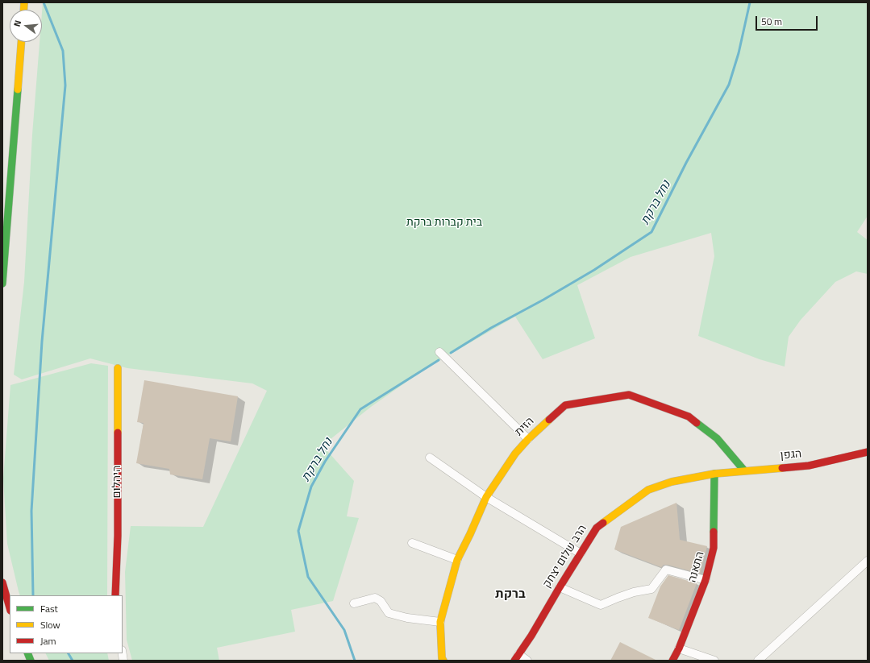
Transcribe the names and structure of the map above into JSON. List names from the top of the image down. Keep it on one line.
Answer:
{"streets":{"street":["הזית","הגפן","היהלום","הרב שלום יצחק","התאנה"]},"crossings":[["הזית","הגפן"],["הגפן","הרב שלום יצחק"],["הגפן","התאנה"],["הרב שלום יצחק","התאנה"]],"districts":["ברקת"],"water":["נחל ברקת"],"parks":["בית קברות ברקת"],"legend":["Fast","Slow","Jam"],"scale_bar":"50 m","north":"left"}
